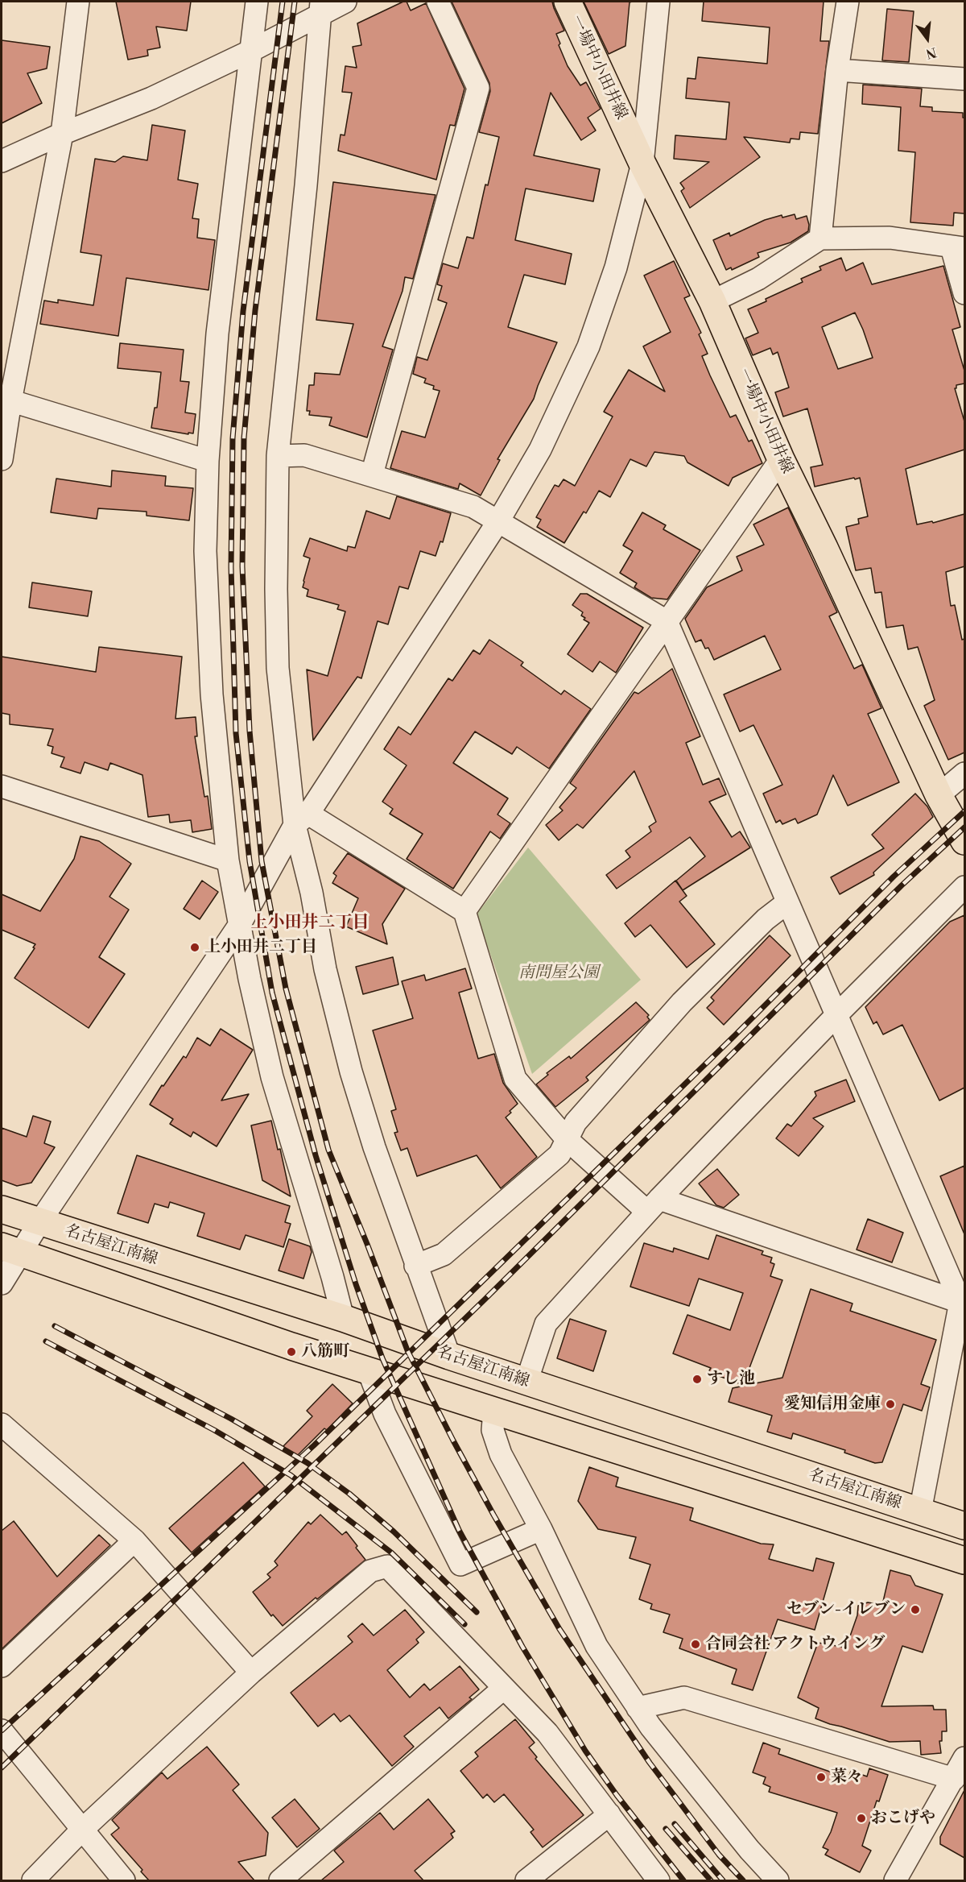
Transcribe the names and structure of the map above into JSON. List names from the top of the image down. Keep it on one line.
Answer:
{"streets":{"main road":["一場中小田井線","名古屋江南線"]},"districts":["上小田井二丁目"],"parks":["南問屋公園"],"places":["上小田井二丁目","八筋町","すし池","愛知信用金庫","セブン-イレブン","合同会社 アクトウイング","菜々","おこげや"],"north":"bottom"}
